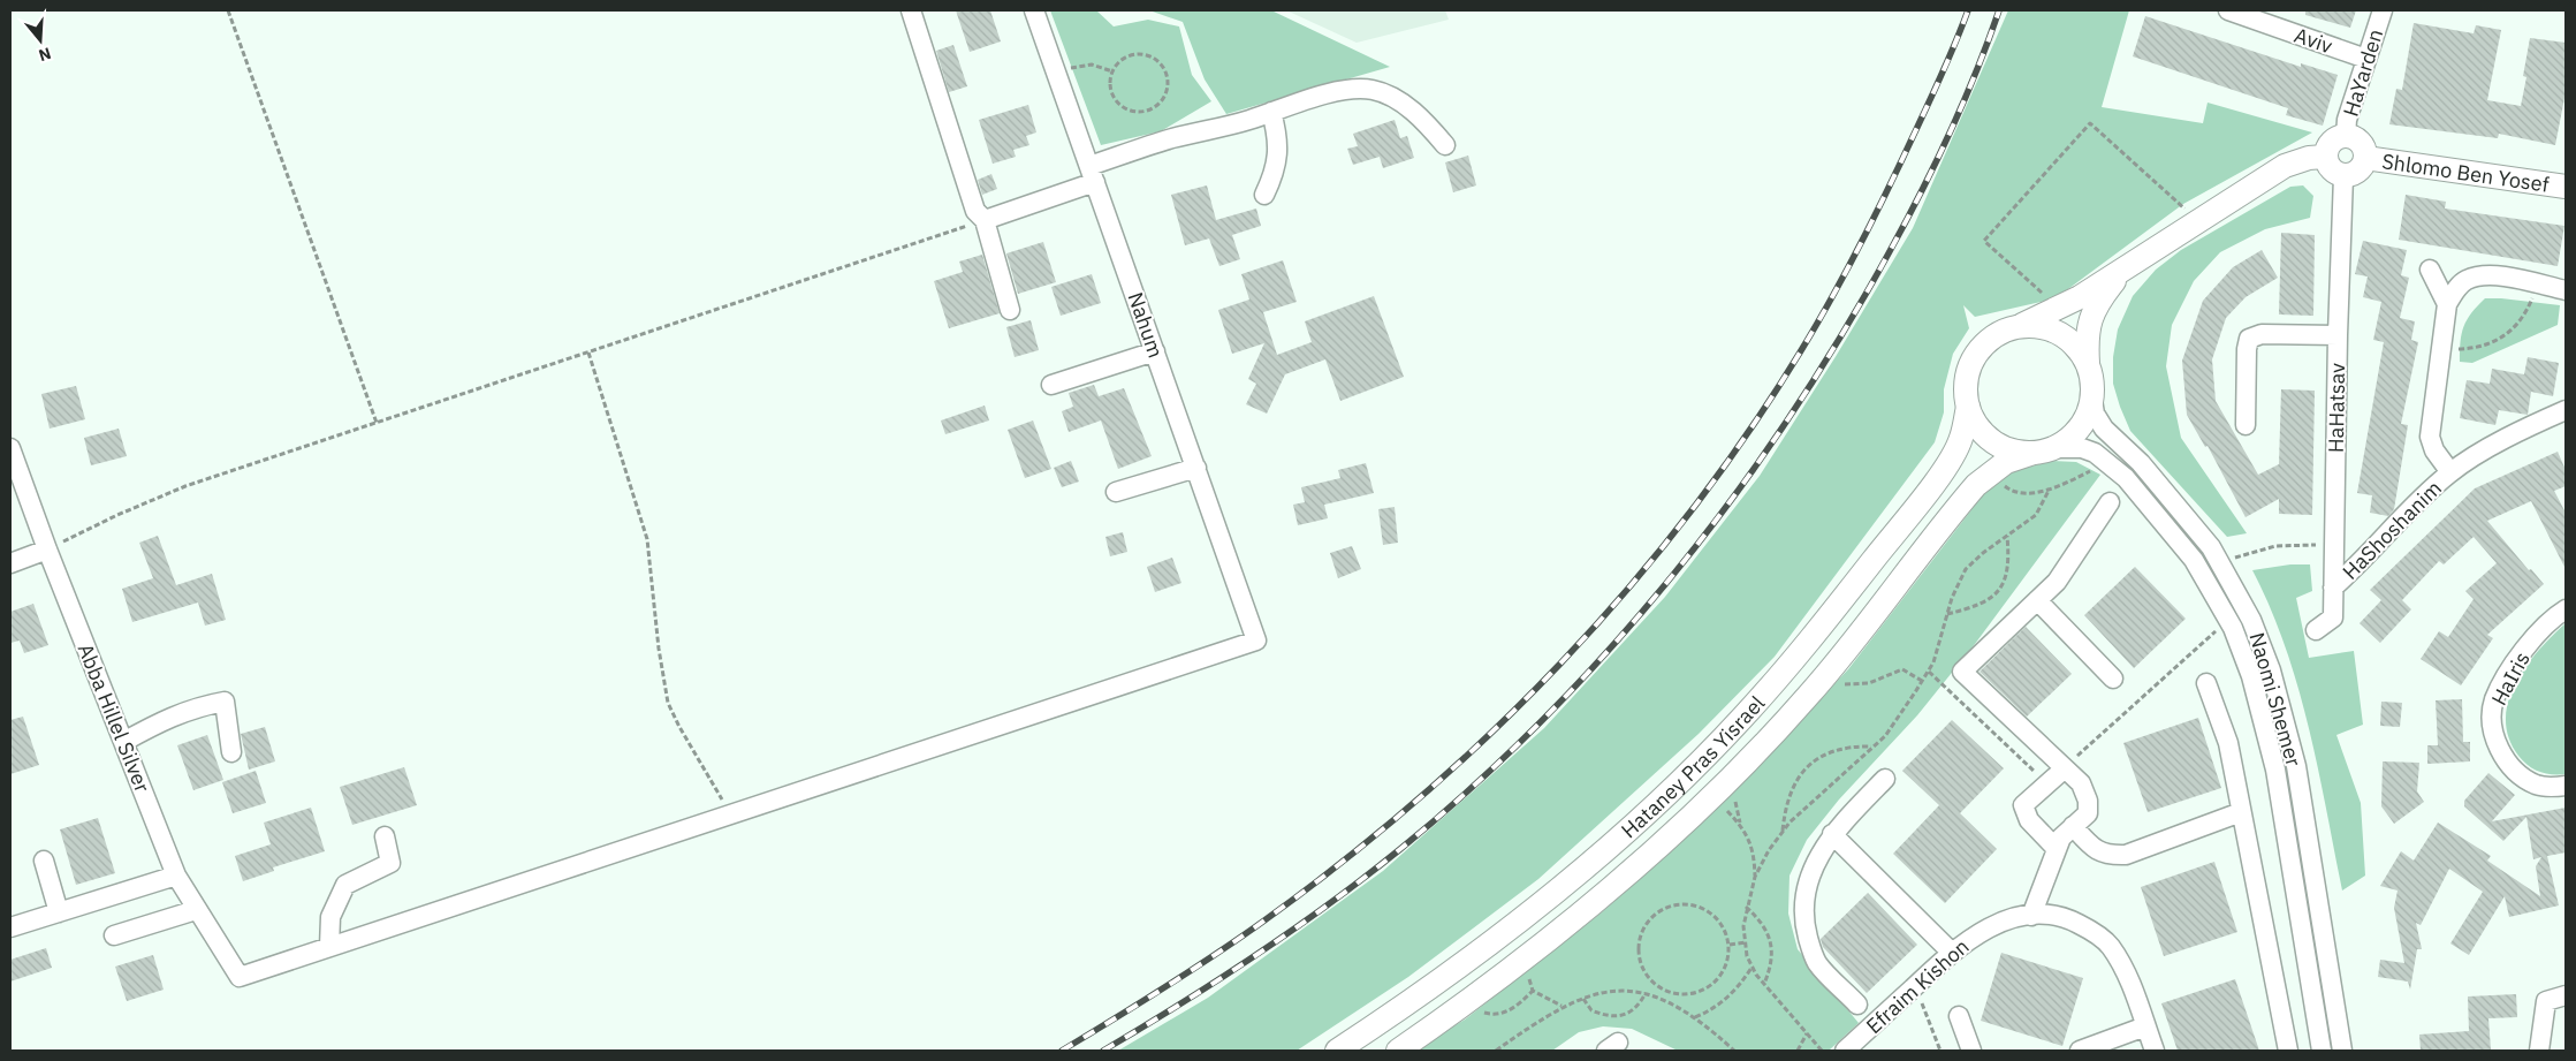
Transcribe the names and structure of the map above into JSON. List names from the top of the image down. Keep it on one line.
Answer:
{"streets":{"main road":["Shlomo Ben Yosef","Hataney Pras Yisrael"],"street":["Aviv","HaYarden","Nahum","HaHatsav","HaShoshanim","HaIris","Naomi Shemer","Abba Hillel Silver","Efraim Kishon"]},"crossings":[["Aviv","HaYarden"],["HaYarden","Shlomo Ben Yosef"],["HaYarden","HaHatsav"],["Shlomo Ben Yosef","HaHatsav"],["HaHatsav","HaShoshanim"],["Naomi Shemer","Hataney Pras Yisrael"]],"north":"bottom"}
